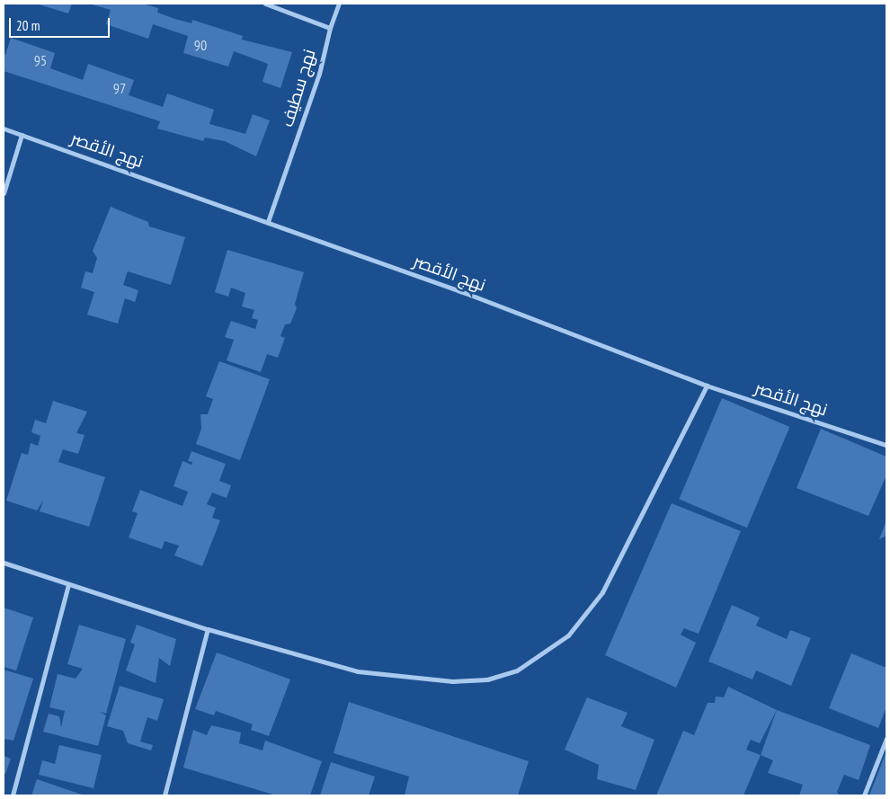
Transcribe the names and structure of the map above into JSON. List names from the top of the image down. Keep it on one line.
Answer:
{"streets":{"street":["نهج سطيف","نهج الأقصر"]},"crossings":[["نهج سطيف","نهج الأقصر"]],"house_numbers":["90","95","97"],"scale_bar":"20 m"}
